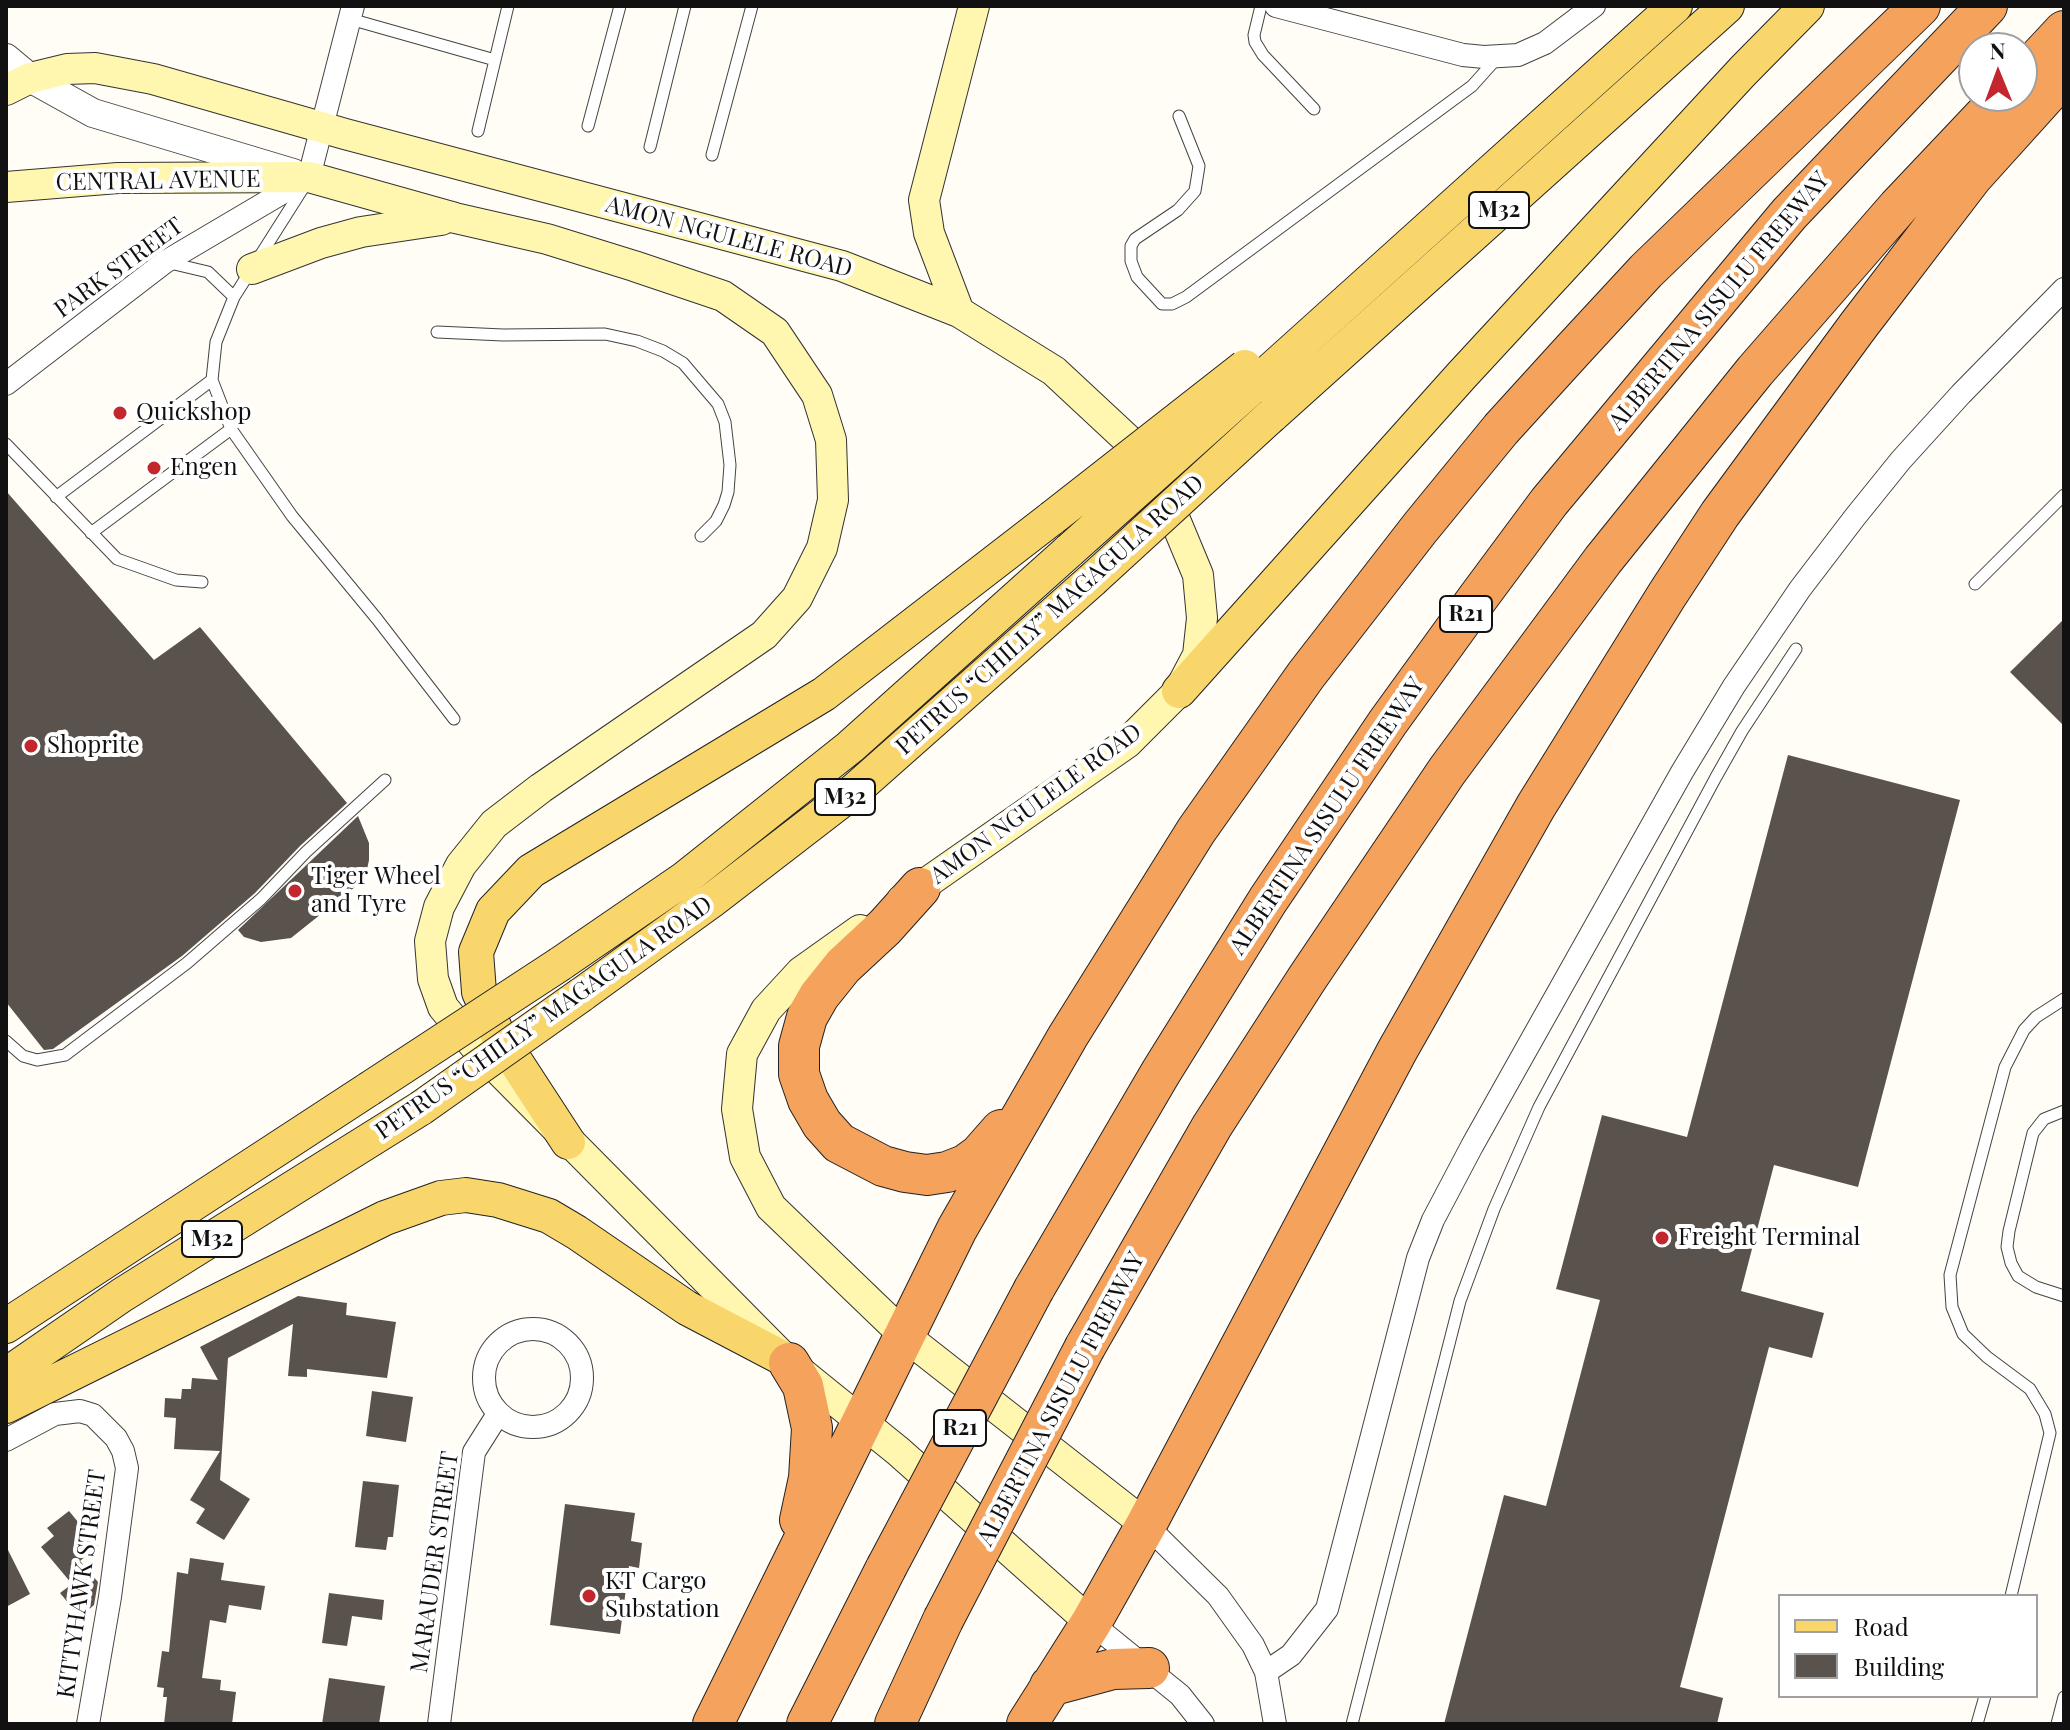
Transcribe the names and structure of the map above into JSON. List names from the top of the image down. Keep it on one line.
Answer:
{"streets":{"highway":["ALBERTINA SISULU FREEWAY","R21"],"main road":["CENTRAL AVENUE","M32","AMON NGULELE ROAD","PETRUS “CHILLY” MAGAGULA ROAD"],"street":["PARK STREET","MARAUDER STREET","KITTYHAWK STREET"]},"crossings":[["CENTRAL AVENUE","PARK STREET"]],"places":["Quickshop","Engen","Shoprite","Tiger Wheel and Tyre","Freight Terminal","KT Cargo Substation"],"legend":["Road","Building"],"north":"top"}
